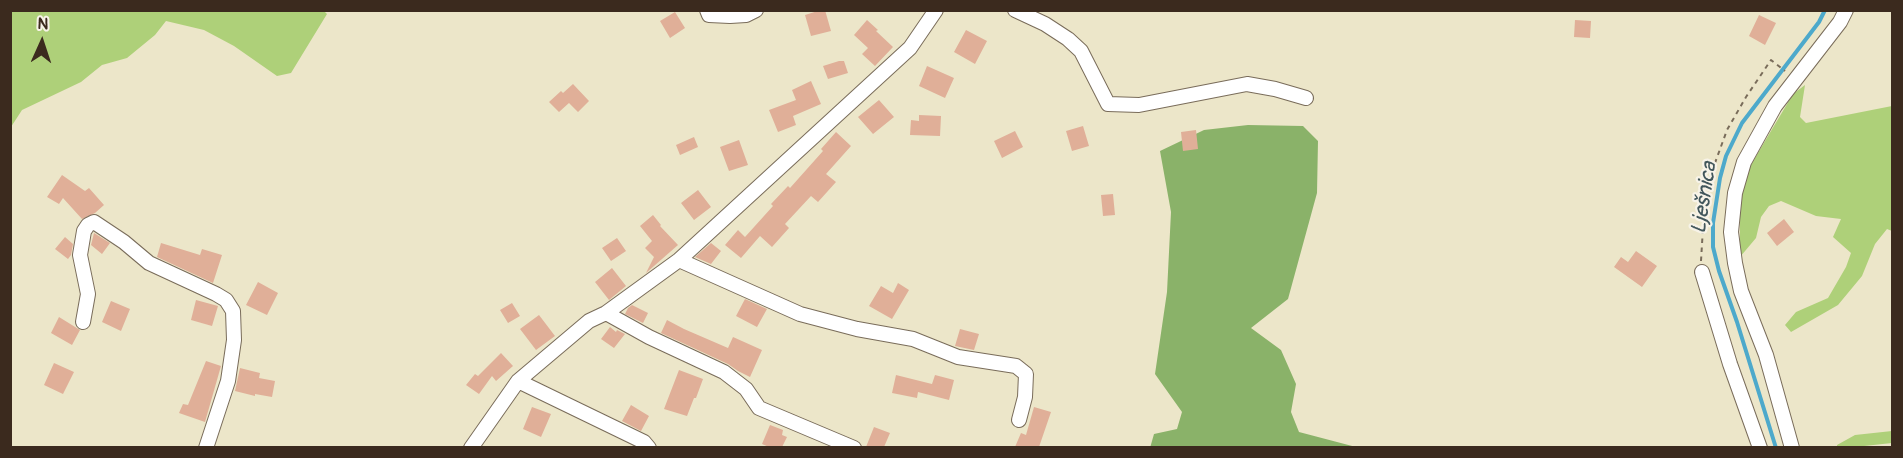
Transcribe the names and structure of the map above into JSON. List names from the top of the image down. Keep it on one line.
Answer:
{"water":["Lješnica"],"north":"top"}
